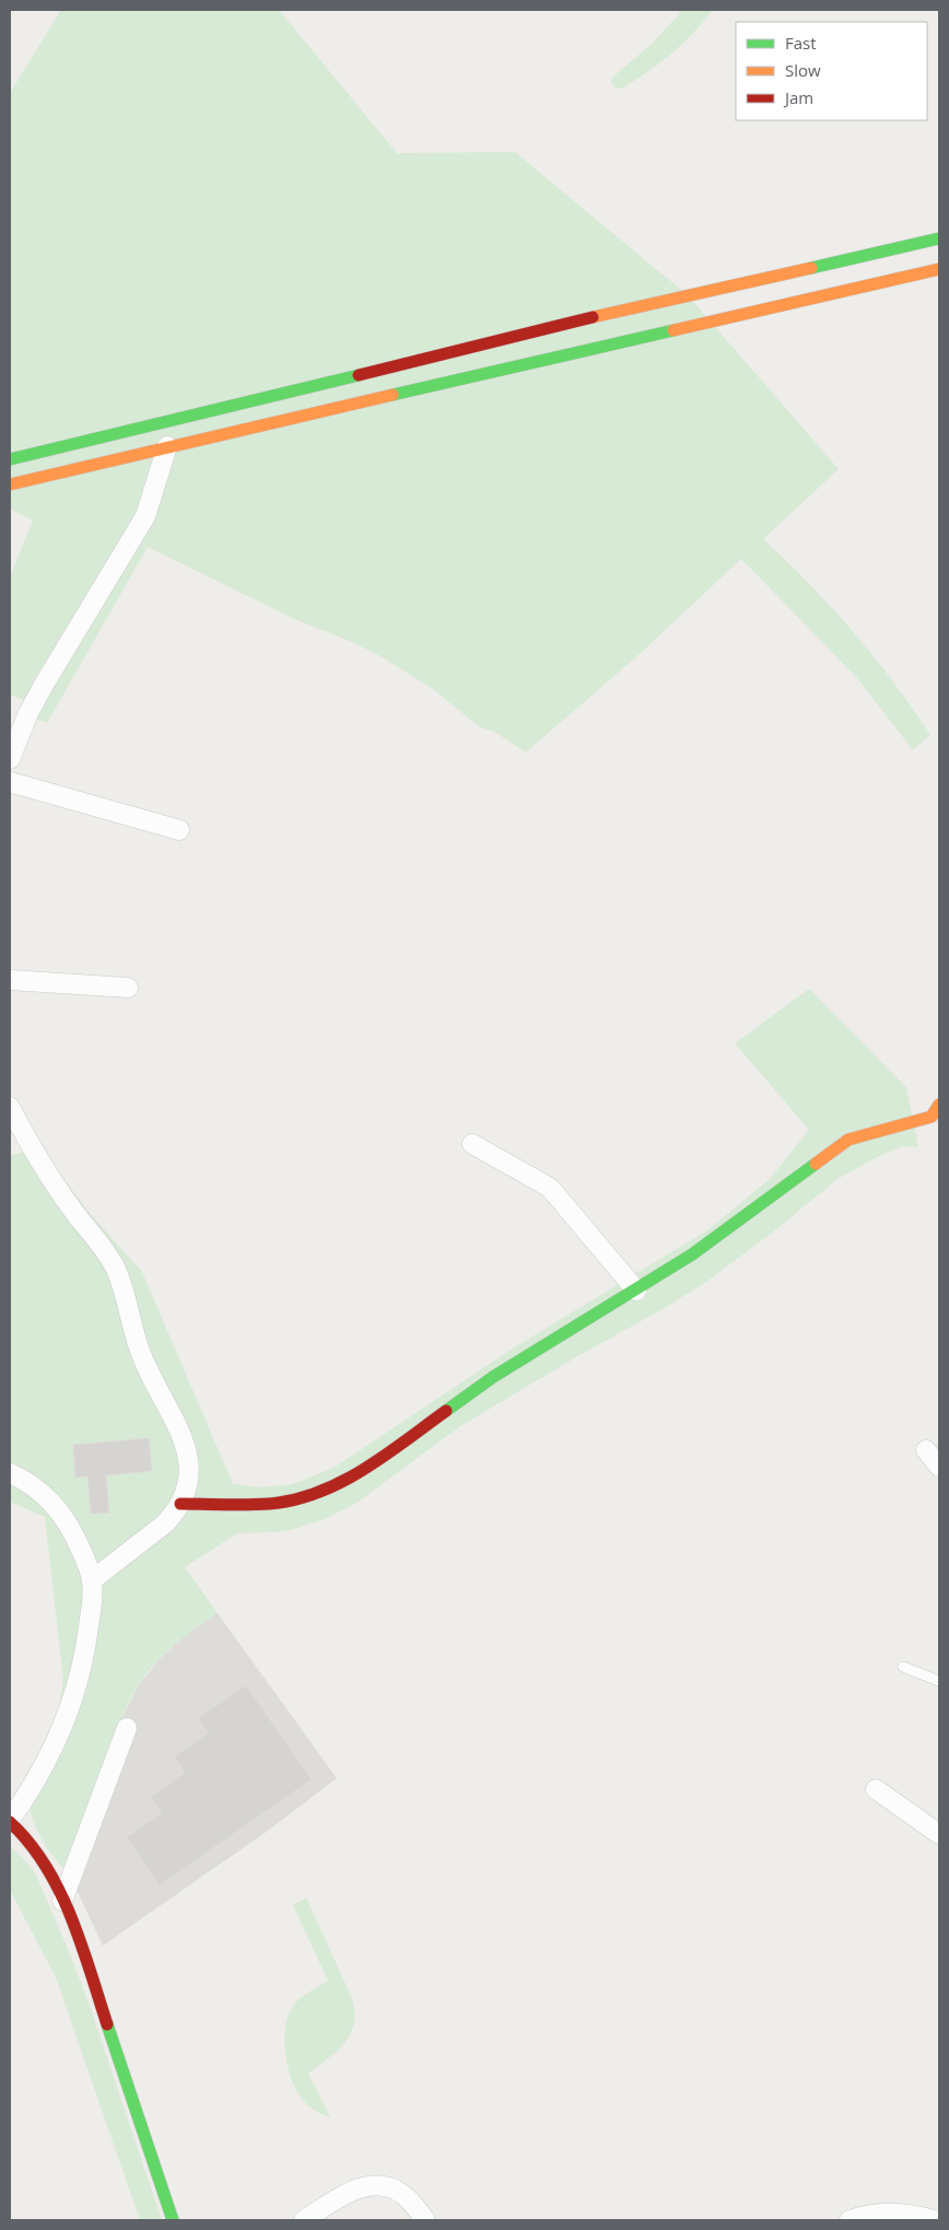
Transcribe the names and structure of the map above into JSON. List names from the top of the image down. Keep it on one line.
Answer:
{"legend":["Fast","Slow","Jam"]}
